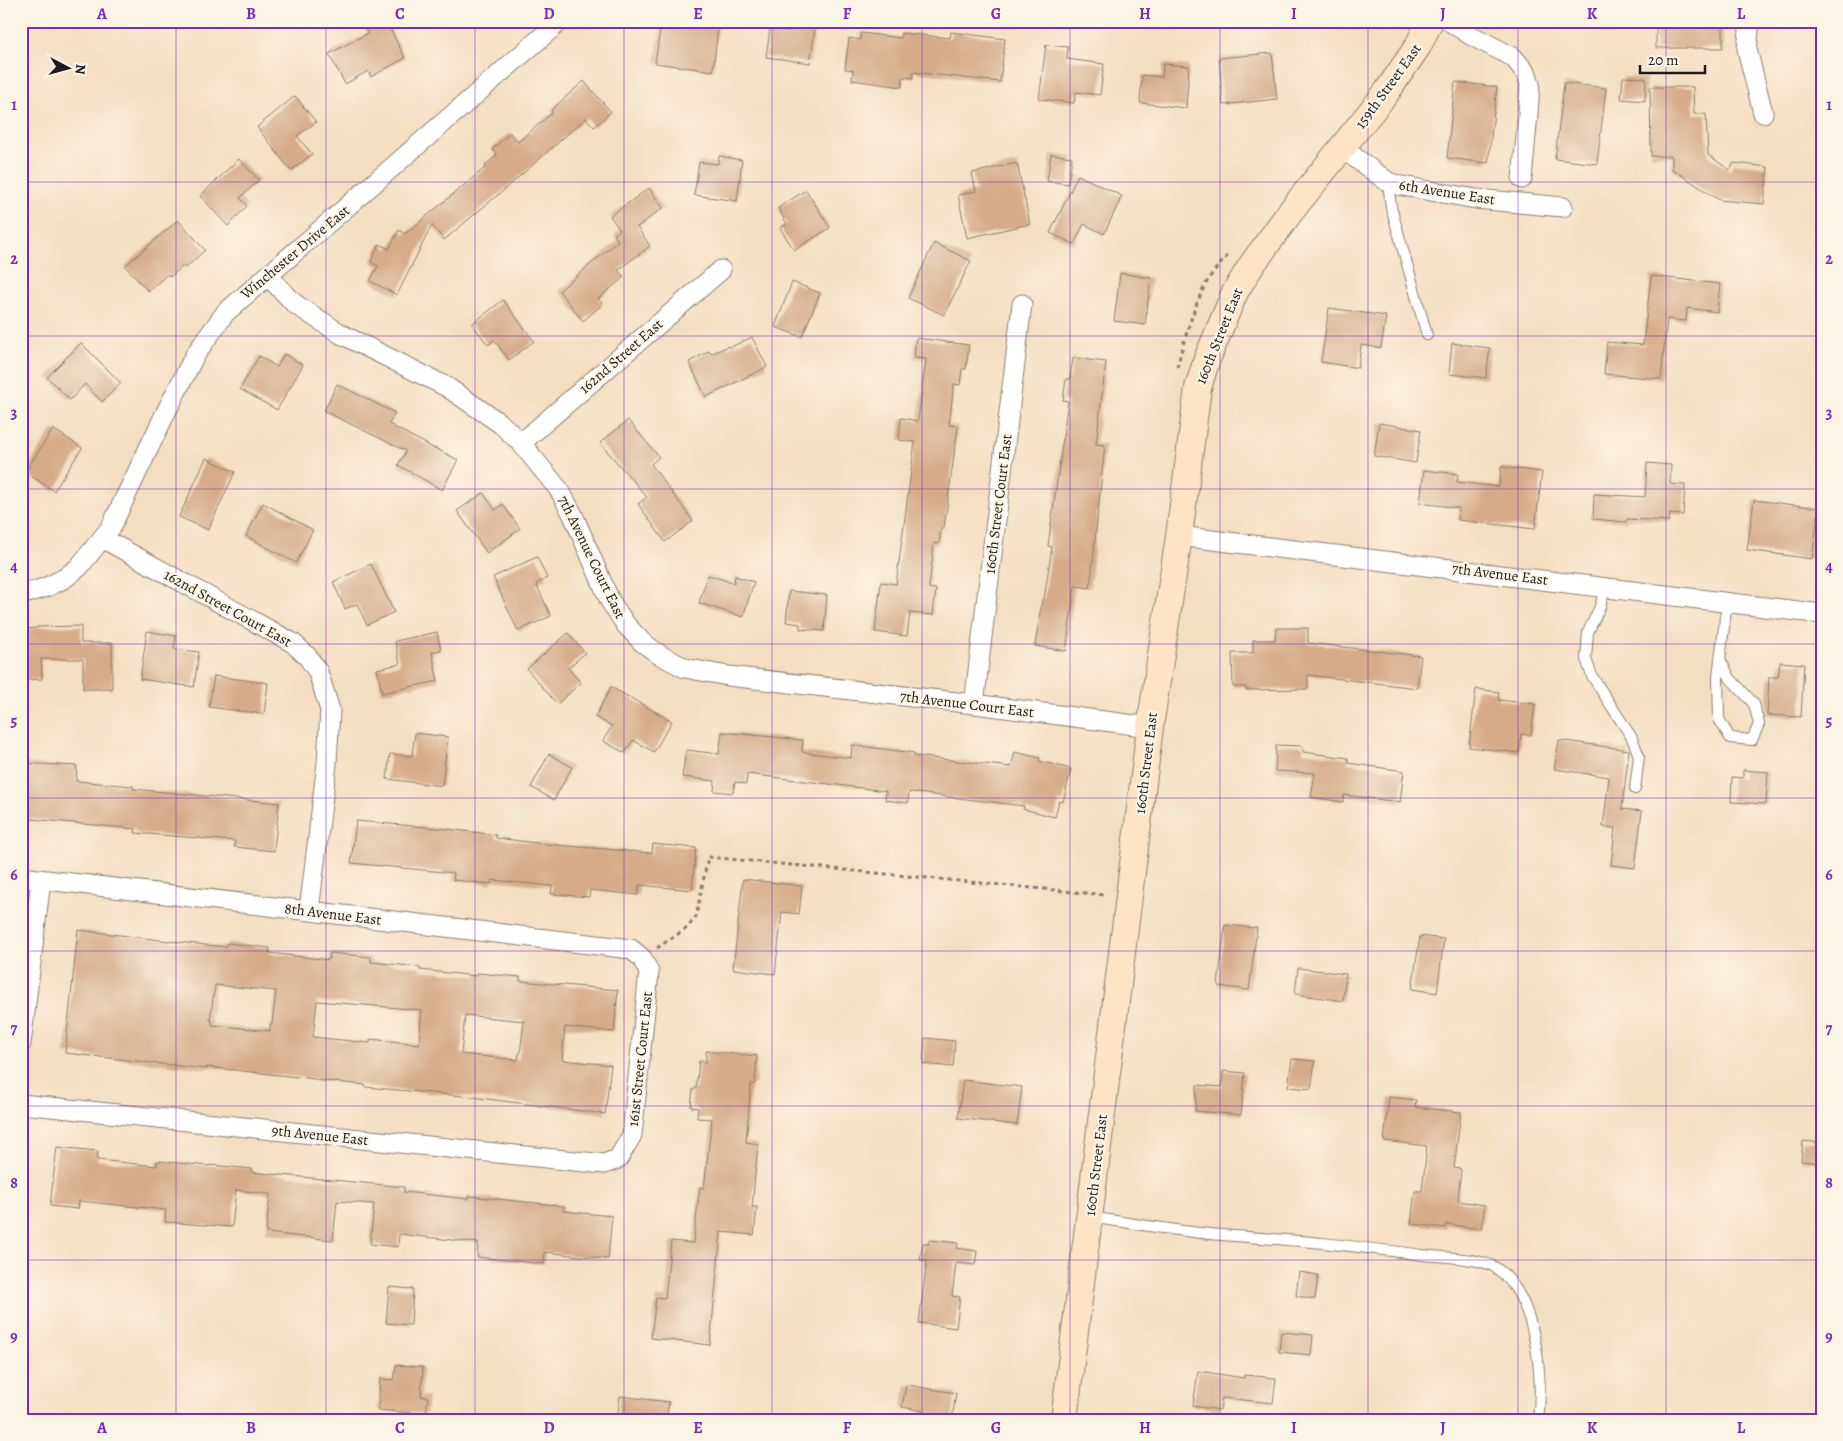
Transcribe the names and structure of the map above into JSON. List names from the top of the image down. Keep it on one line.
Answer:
{"streets":{"street":["159th Street East","6th Avenue East","Winchester Drive East","160th Street East","162nd Street East","160th Street Court East","7th Avenue Court East","7th Avenue East","162nd Street Court East","8th Avenue East","161st Street Court East","9th Avenue East"]},"crossings":[["159th Street East","6th Avenue East"],["159th Street East","160th Street East"],["6th Avenue East","160th Street East"],["Winchester Drive East","7th Avenue Court East"],["Winchester Drive East","162nd Street Court East"],["160th Street East","7th Avenue Court East"],["160th Street East","7th Avenue East"],["162nd Street East","7th Avenue Court East"],["160th Street Court East","7th Avenue Court East"],["162nd Street Court East","8th Avenue East"],["8th Avenue East","161st Street Court East"],["161st Street Court East","9th Avenue East"]],"scale_bar":"20 m","north":"right","grid":{"columns":["A","B","C","D","E","F","G","H","I","J","K","L"],"rows":["1","2","3","4","5","6","7","8","9"]}}
